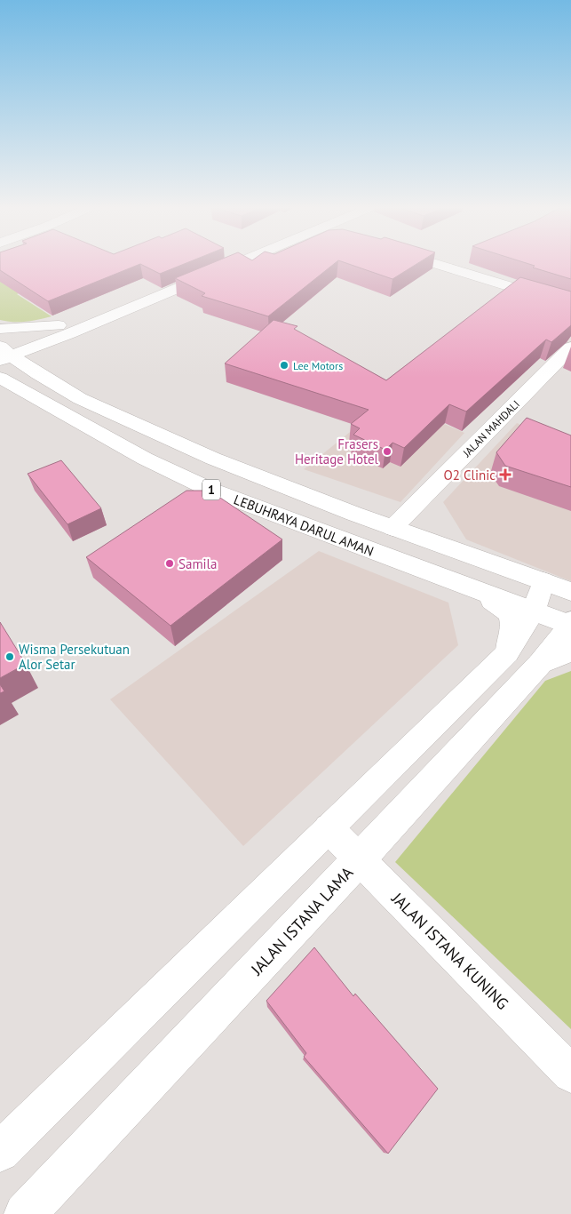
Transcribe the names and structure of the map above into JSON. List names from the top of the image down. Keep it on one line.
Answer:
{"streets":{"main road":["JALAN MAHDALI","1","LEBUHRAYA DARUL AMAN","JALAN ISTANA LAMA","JALAN ISTANA KUNING"]},"crossings":[["JALAN MAHDALI","LEBUHRAYA DARUL AMAN"],["LEBUHRAYA DARUL AMAN","JALAN ISTANA LAMA"],["JALAN ISTANA LAMA","JALAN ISTANA KUNING"]],"places":{"other":["Lee Motors","Frasers Heritage Hotel","Samila","Wisma Persekutuan Alor Setar"],"health":["O2 Clinic"]}}
